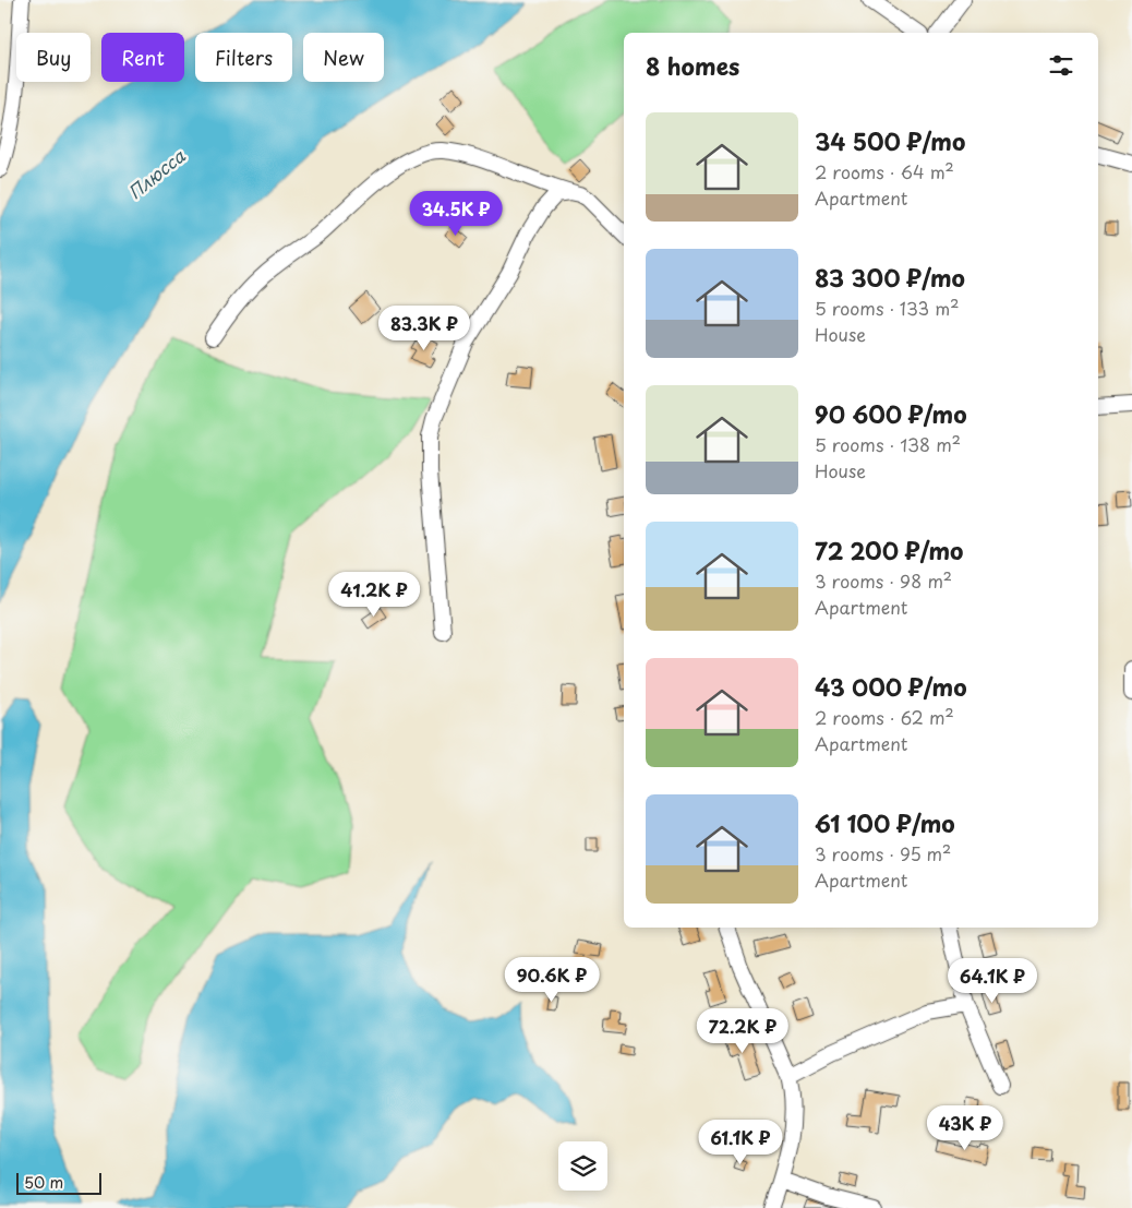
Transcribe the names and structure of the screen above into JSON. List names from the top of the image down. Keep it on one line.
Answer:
{"water":["Плюсса"],"scale_bar":"50 m","page":{"chip":["Buy","Rent","Filters","New"],"heading":"8 homes","list":[{"name":"34 500 ₽/mo","note":"2 rooms · 64 m² · Apartment"},{"name":"83 300 ₽/mo","note":"5 rooms · 133 m² · House"},{"name":"90 600 ₽/mo","note":"5 rooms · 138 m² · House"},{"name":"72 200 ₽/mo","note":"3 rooms · 98 m² · Apartment"},{"name":"43 000 ₽/mo","note":"2 rooms · 62 m² · Apartment"},{"name":"61 100 ₽/mo","note":"3 rooms · 95 m² · Apartment"}],"price":["34.5K ₽","83.3K ₽","41.2K ₽","90.6K ₽","64.1K ₽","72.2K ₽","43K ₽","61.1K ₽"],"scale":"50 m"}}
